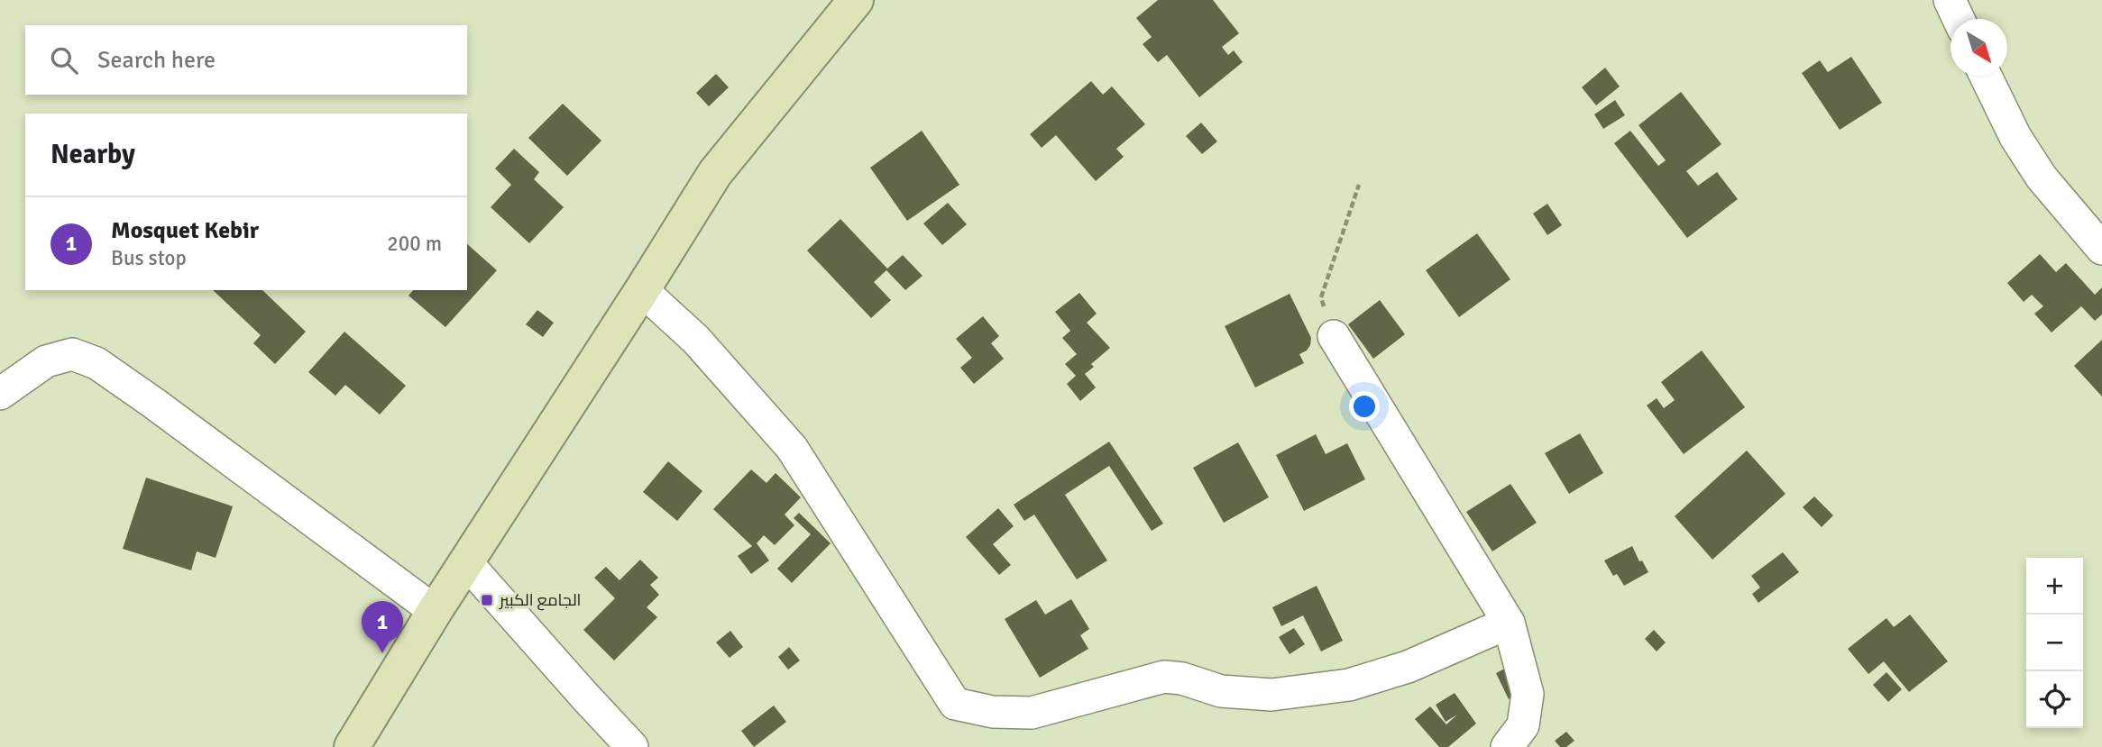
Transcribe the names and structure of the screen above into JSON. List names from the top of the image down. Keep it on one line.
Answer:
{"places":{"transit":["الجامع الكبير"]},"north":"bottom right","page":{"search":"Search here","heading":"Nearby","list":[{"mark":"1","name":"Mosquet Kebir","note":"Bus stop","value":"200 m"}],"map_buttons":["+","−"],"pins":"1"}}
